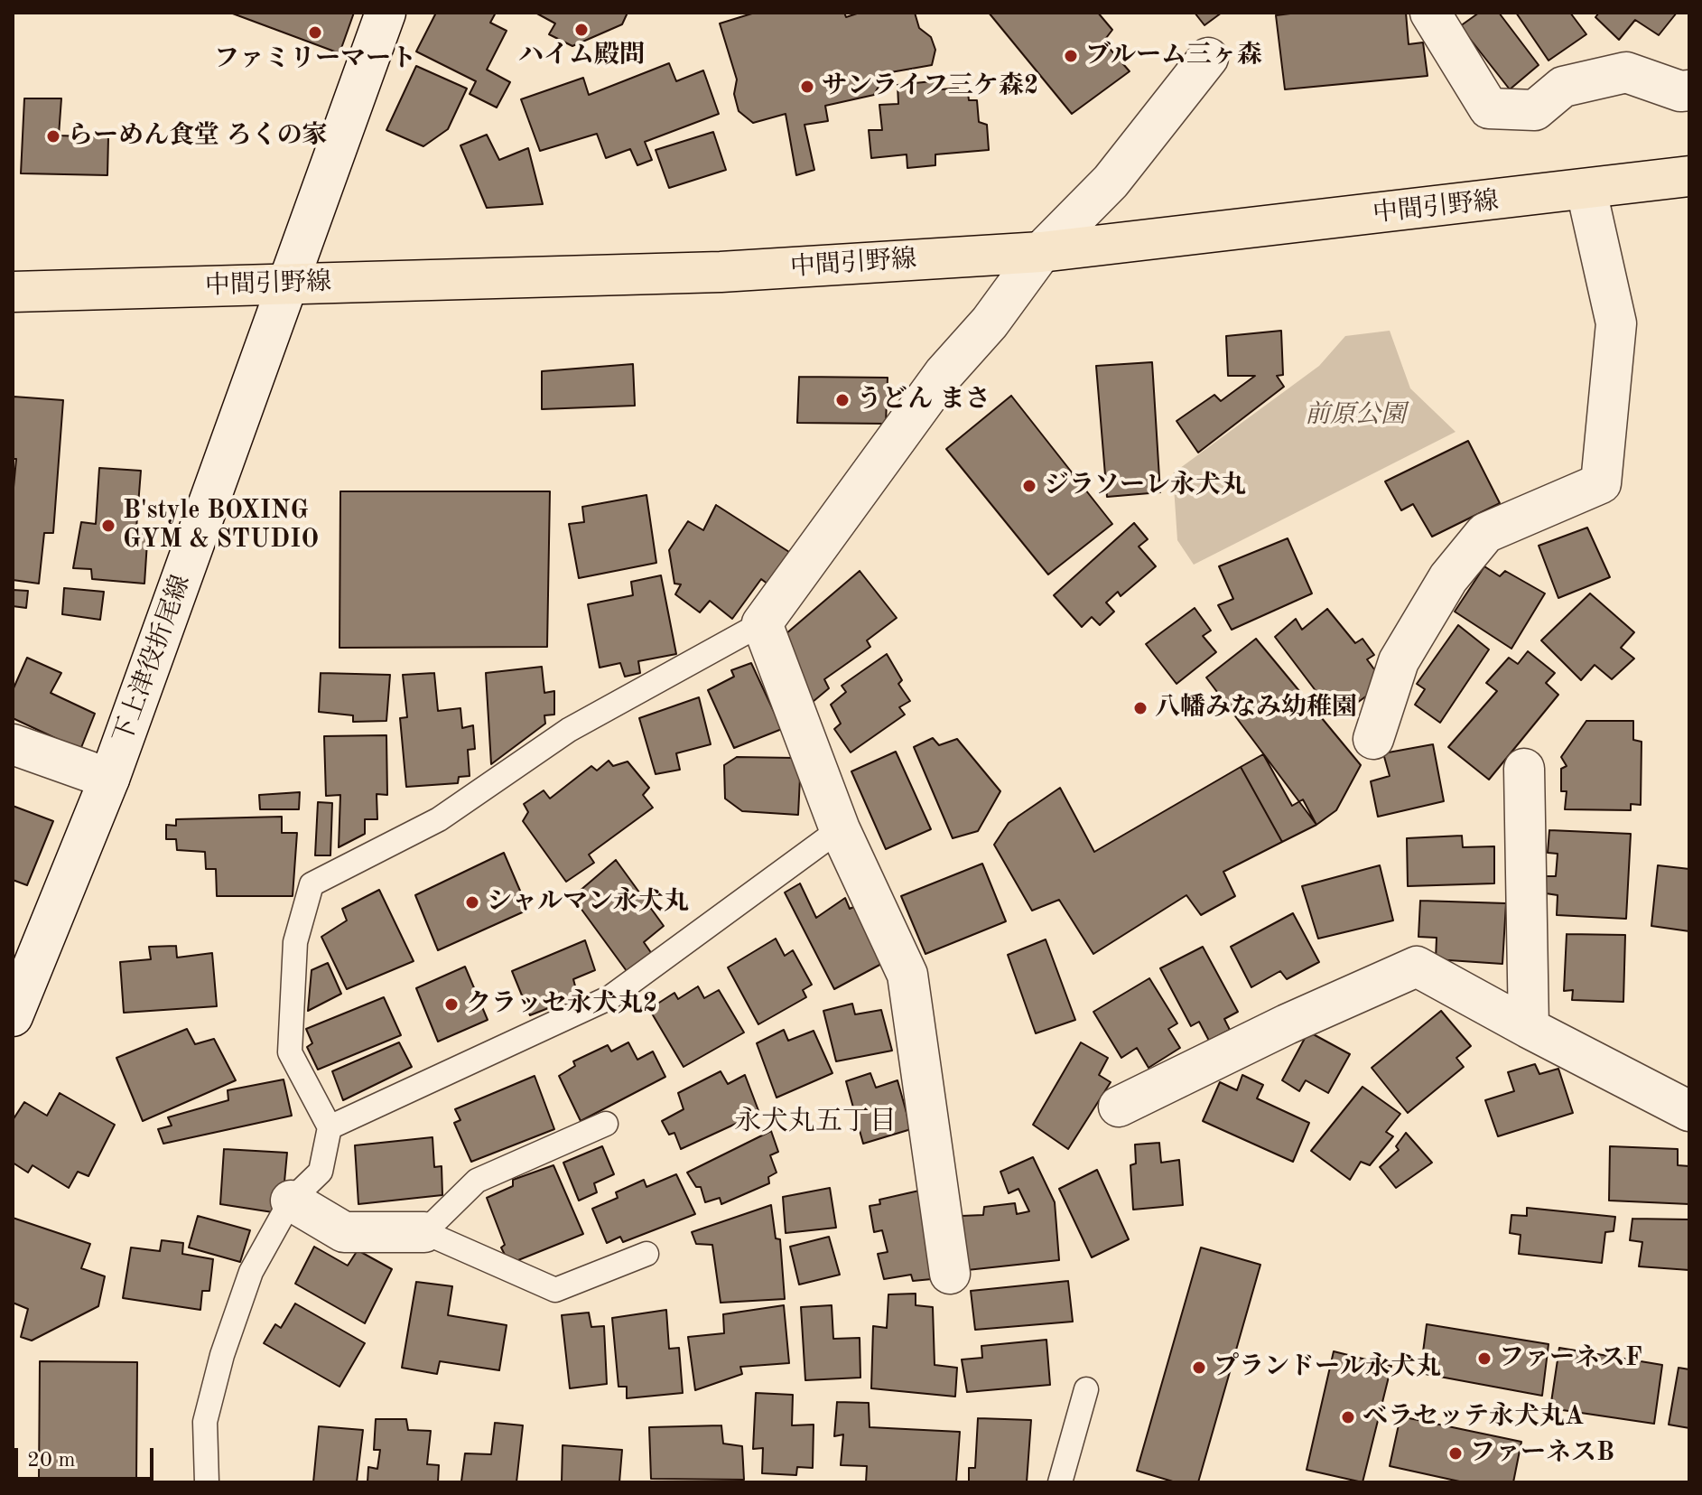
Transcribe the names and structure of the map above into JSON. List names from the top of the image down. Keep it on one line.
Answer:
{"streets":{"main road":["中間引野線"],"street":["下上津役折尾線"]},"crossings":[["中間引野線","下上津役折尾線"]],"districts":["永犬丸五丁目"],"parks":["前原公園"],"places":["ハイム殿問","ファミリーマート","ブルーム三ヶ森","サンライフ三ケ森2","らーめん食堂 ろくの家","うどん まさ","ジラソーレ永犬丸","B'style BOXING GYM & STUDIO","八幡みなみ幼稚園","シャルマン永犬丸","クラッセ永犬丸2","ファーネスF","プランドール永犬丸","ベラセッテ永犬丸A","ファーネスB"],"scale_bar":"20 m"}
